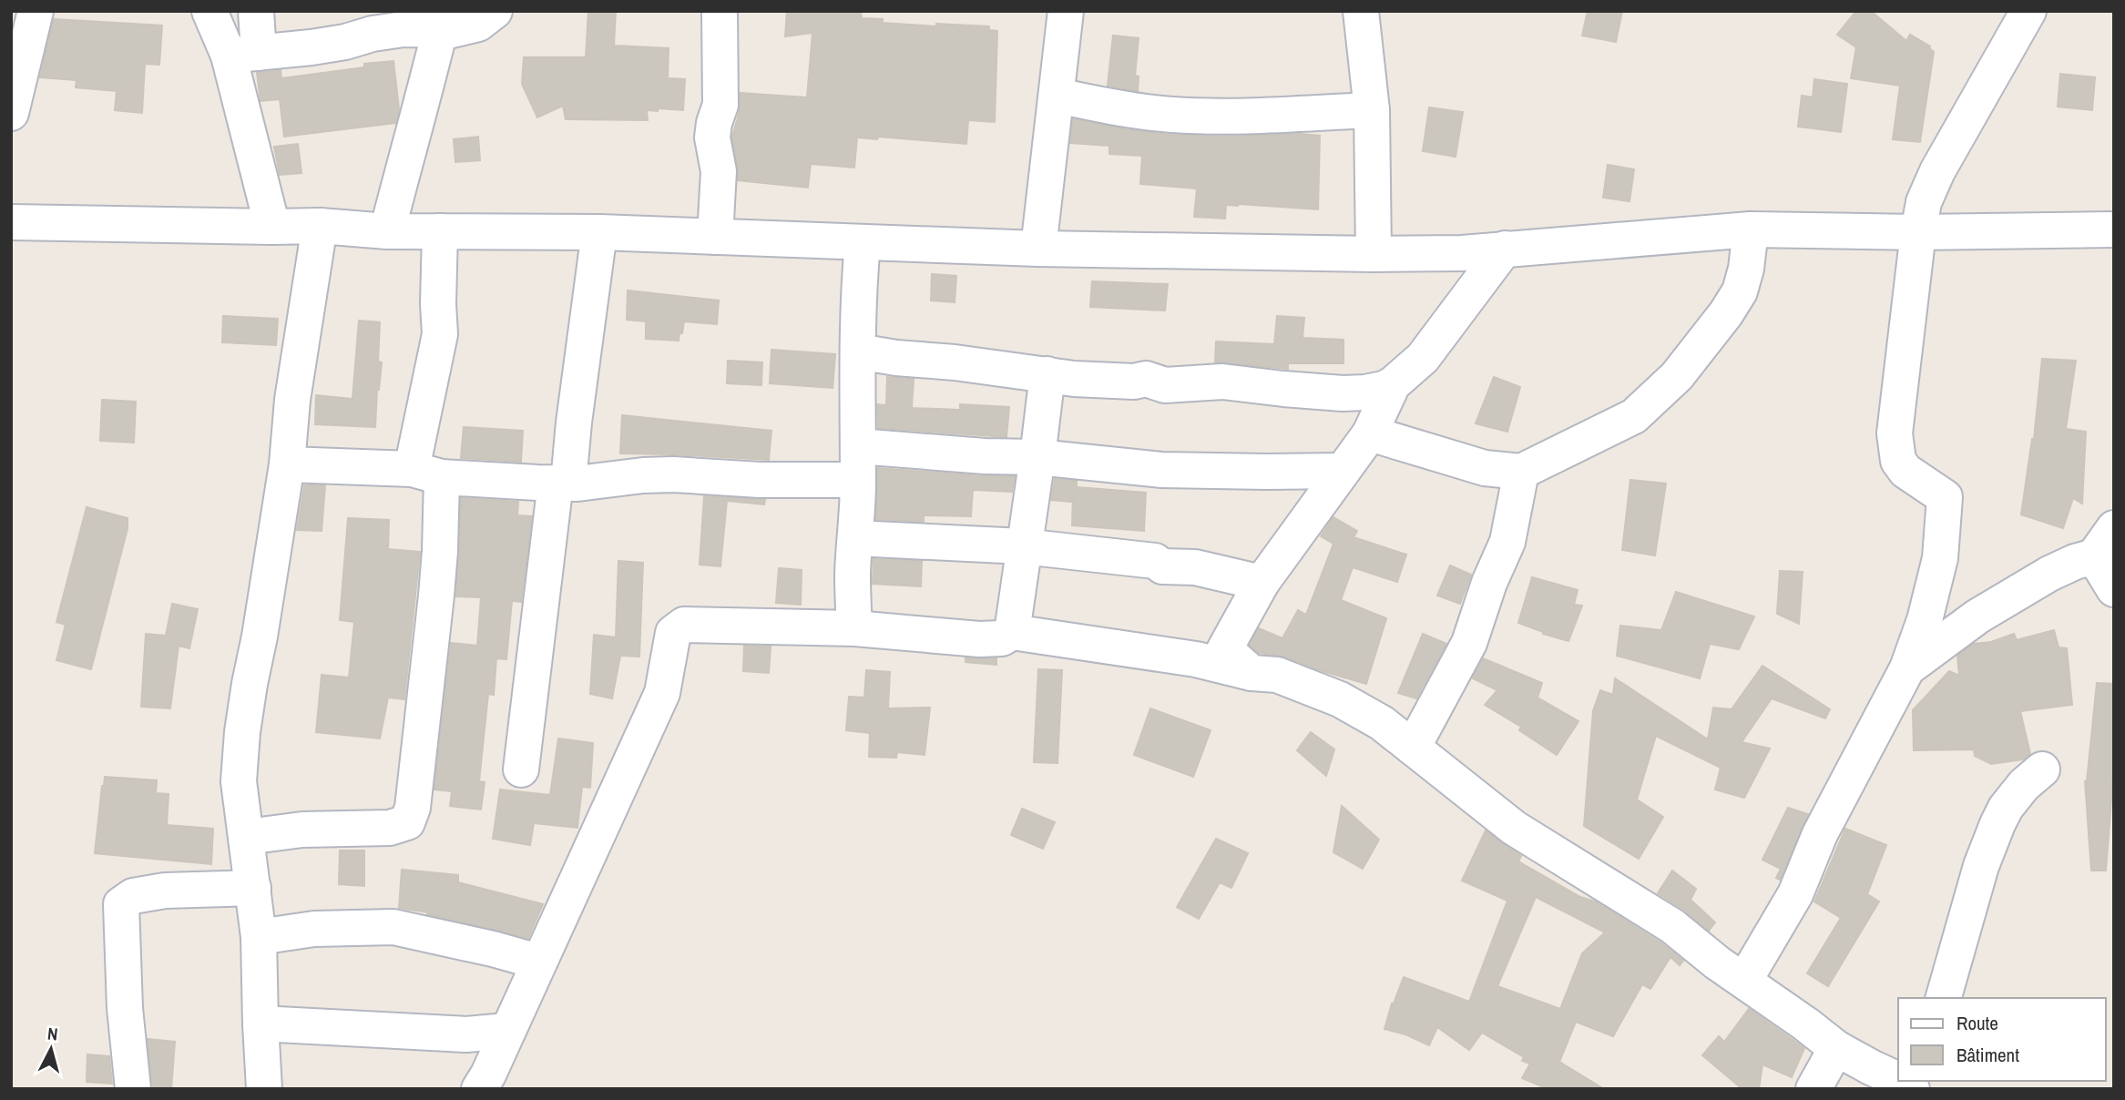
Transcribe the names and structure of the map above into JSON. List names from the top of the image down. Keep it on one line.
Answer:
{"legend":["Route","Bâtiment"],"north":"top"}
